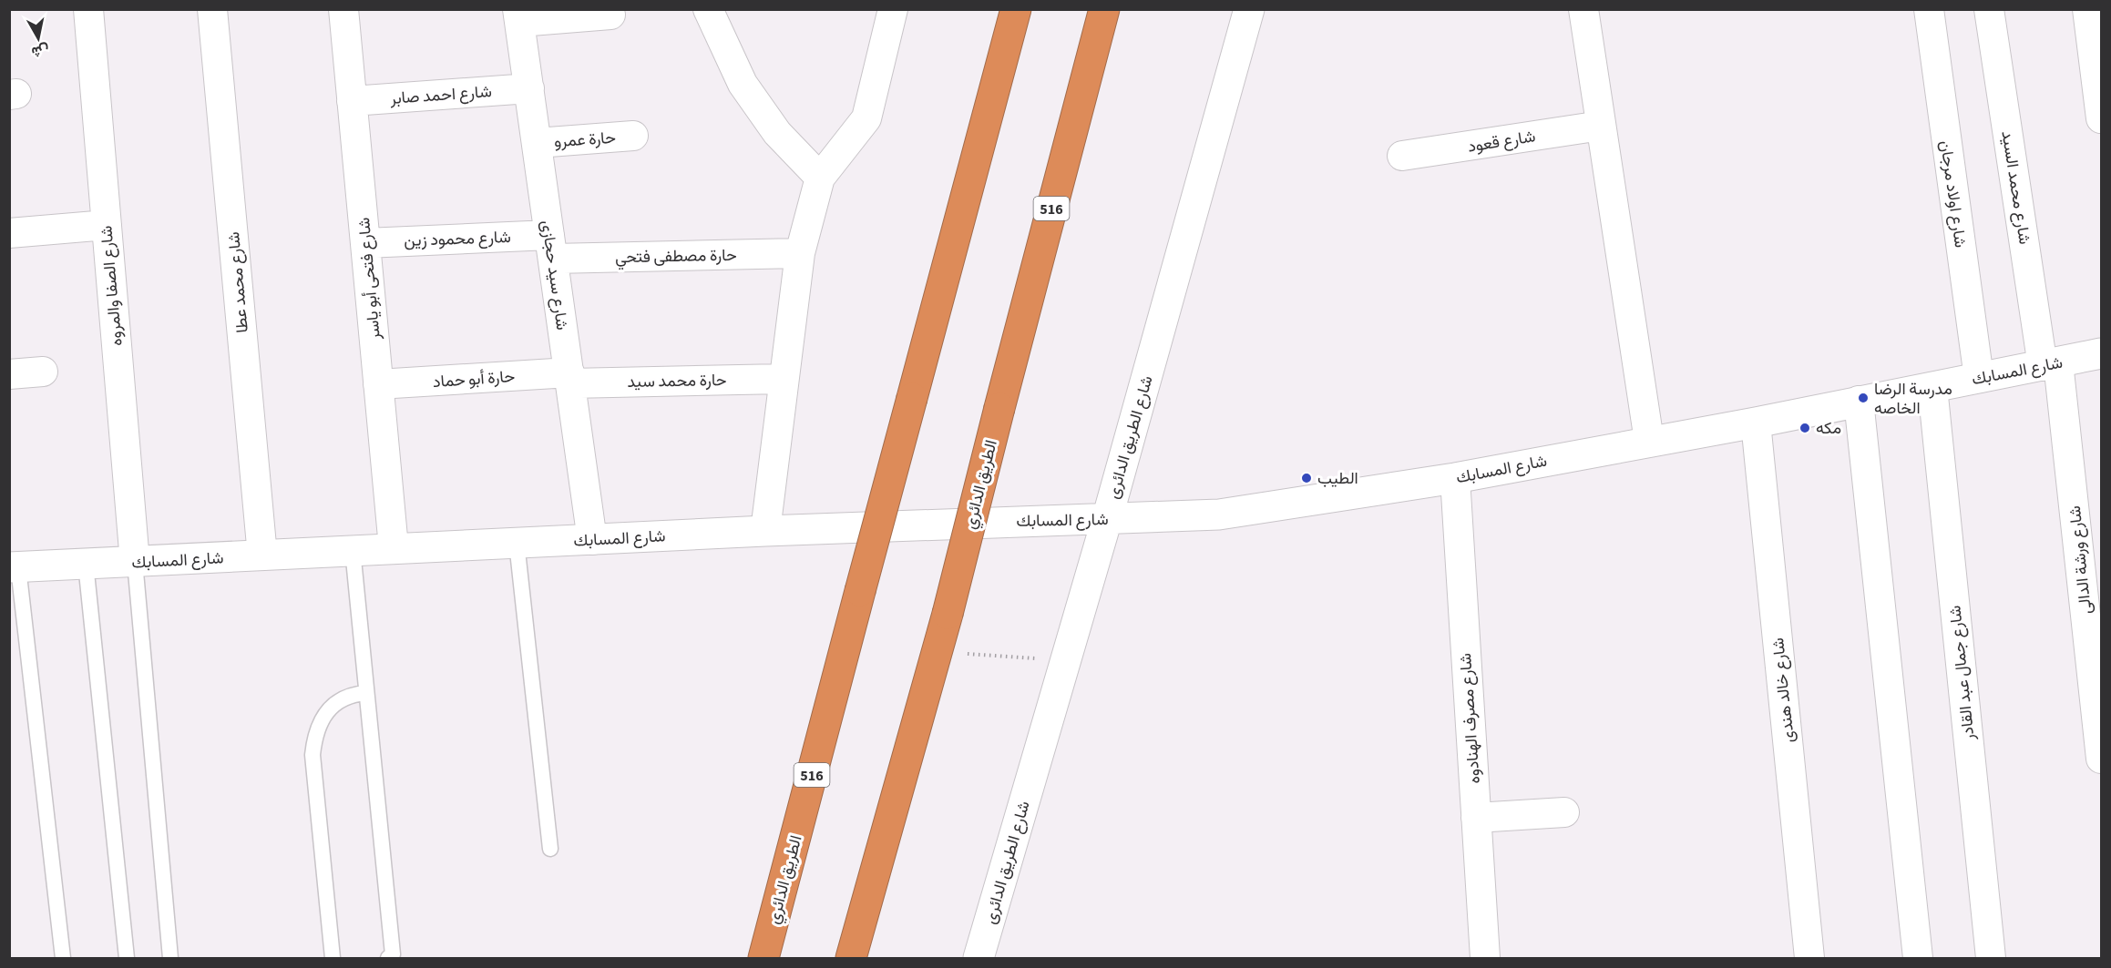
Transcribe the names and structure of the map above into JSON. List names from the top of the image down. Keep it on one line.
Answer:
{"streets":{"highway":["516","الطريق الدائري"],"street":["شارع احمد صابر","حارة عمرو","شارع قعود","شارع محمد السيد","شارع اولاد مرجان","شارع محمود زين","حارة مصطفى فتحي","شارع سيد حجازى","شارع فتحى أبو ياسر","شارع محمد عطا","شارع الصفا والمروه","شارع المسابك","حارة أبو حماد","حارة محمد سيد","شارع الطريق الدائرى","شارع ورشة الدالى","شارع جمال عبد القادر","شارع خالد هندى","شارع مصرف الهنادوه"]},"crossings":[["شارع احمد صابر","شارع سيد حجازى"],["شارع احمد صابر","شارع فتحى أبو ياسر"],["حارة عمرو","شارع سيد حجازى"],["شارع محمد السيد","شارع المسابك"],["شارع محمد السيد","شارع ورشة الدالى"],["شارع اولاد مرجان","شارع المسابك"],["شارع محمود زين","حارة مصطفى فتحي"],["شارع محمود زين","شارع سيد حجازى"],["شارع محمود زين","شارع فتحى أبو ياسر"],["حارة مصطفى فتحي","شارع سيد حجازى"],["شارع سيد حجازى","شارع المسابك"],["شارع سيد حجازى","حارة أبو حماد"],["شارع سيد حجازى","حارة محمد سيد"],["شارع فتحى أبو ياسر","شارع المسابك"],["شارع فتحى أبو ياسر","حارة أبو حماد"],["شارع محمد عطا","شارع المسابك"],["شارع الصفا والمروه","شارع المسابك"],["شارع المسابك","شارع الطريق الدائرى"],["شارع المسابك","شارع ورشة الدالى"],["شارع المسابك","شارع جمال عبد القادر"],["شارع المسابك","شارع خالد هندى"],["شارع المسابك","شارع مصرف الهنادوه"],["حارة أبو حماد","حارة محمد سيد"]],"places":["مدرسة الرضا الخاصه","مكه","الطيب"],"north":"bottom"}
